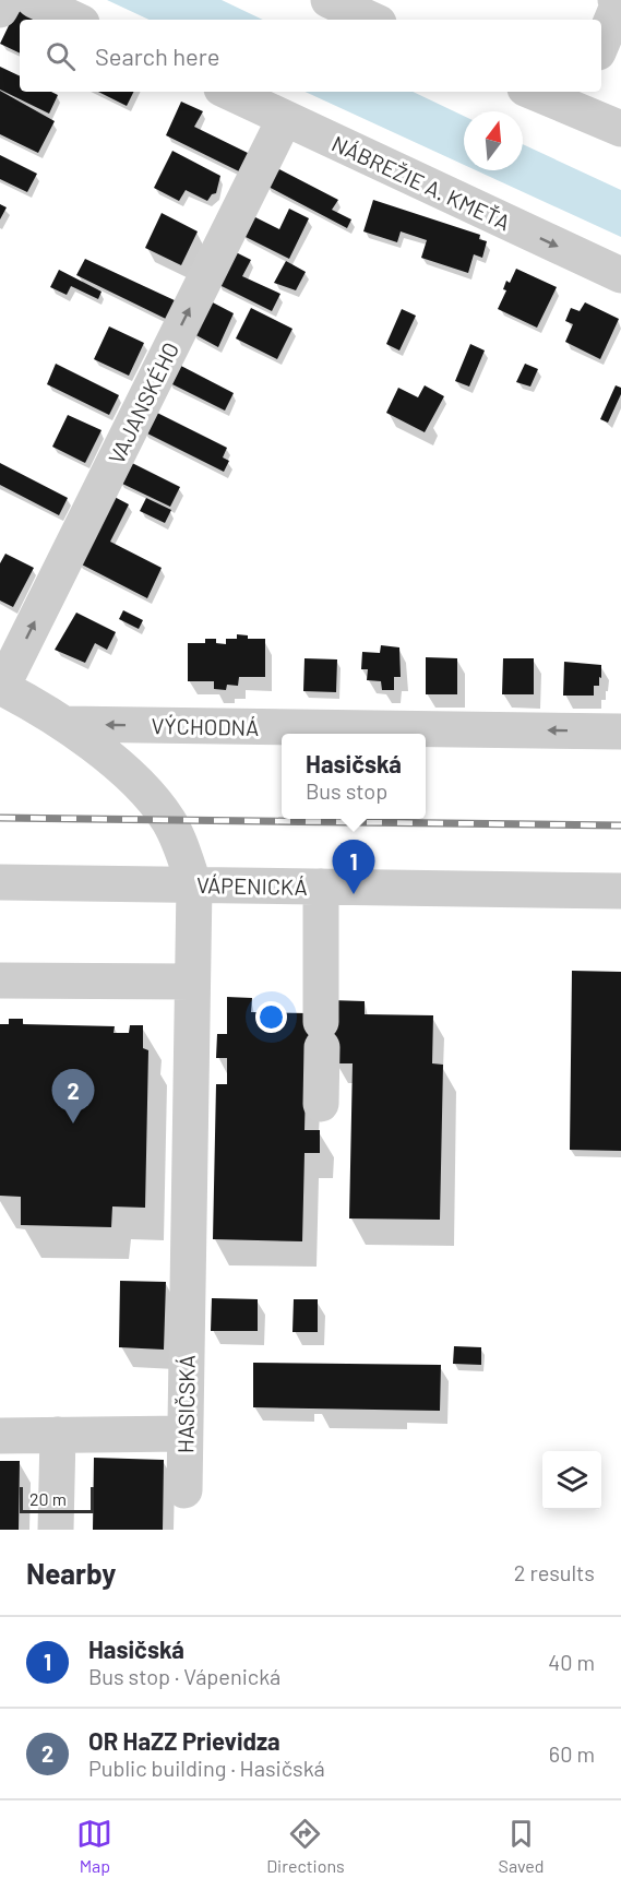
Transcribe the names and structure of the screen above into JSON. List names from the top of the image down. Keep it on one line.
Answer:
{"streets":{"street":["NÁBREŽIE A. KMEŤA","VAJANSKÉHO","VÝCHODNÁ","VÁPENICKÁ","HASIČSKÁ"]},"crossings":[["NÁBREŽIE A. KMEŤA","VAJANSKÉHO"],["VÁPENICKÁ","HASIČSKÁ"]],"one_way":["VAJANSKÉHO","VÝCHODNÁ"],"scale_bar":"20 m","north":"top","page":{"search":"Search here","popup":["Hasičská","Bus stop"],"pins":["1","2"],"scale":"20 m","heading":["Nearby","2 results"],"list":[{"mark":"1","name":"Hasičská","note":"Bus stop · Vápenická","value":"40 m"},{"mark":"2","name":"OR HaZZ Prievidza","note":"Public building · Hasičská","value":"60 m"}],"nav":["Map","Directions","Saved"]}}
